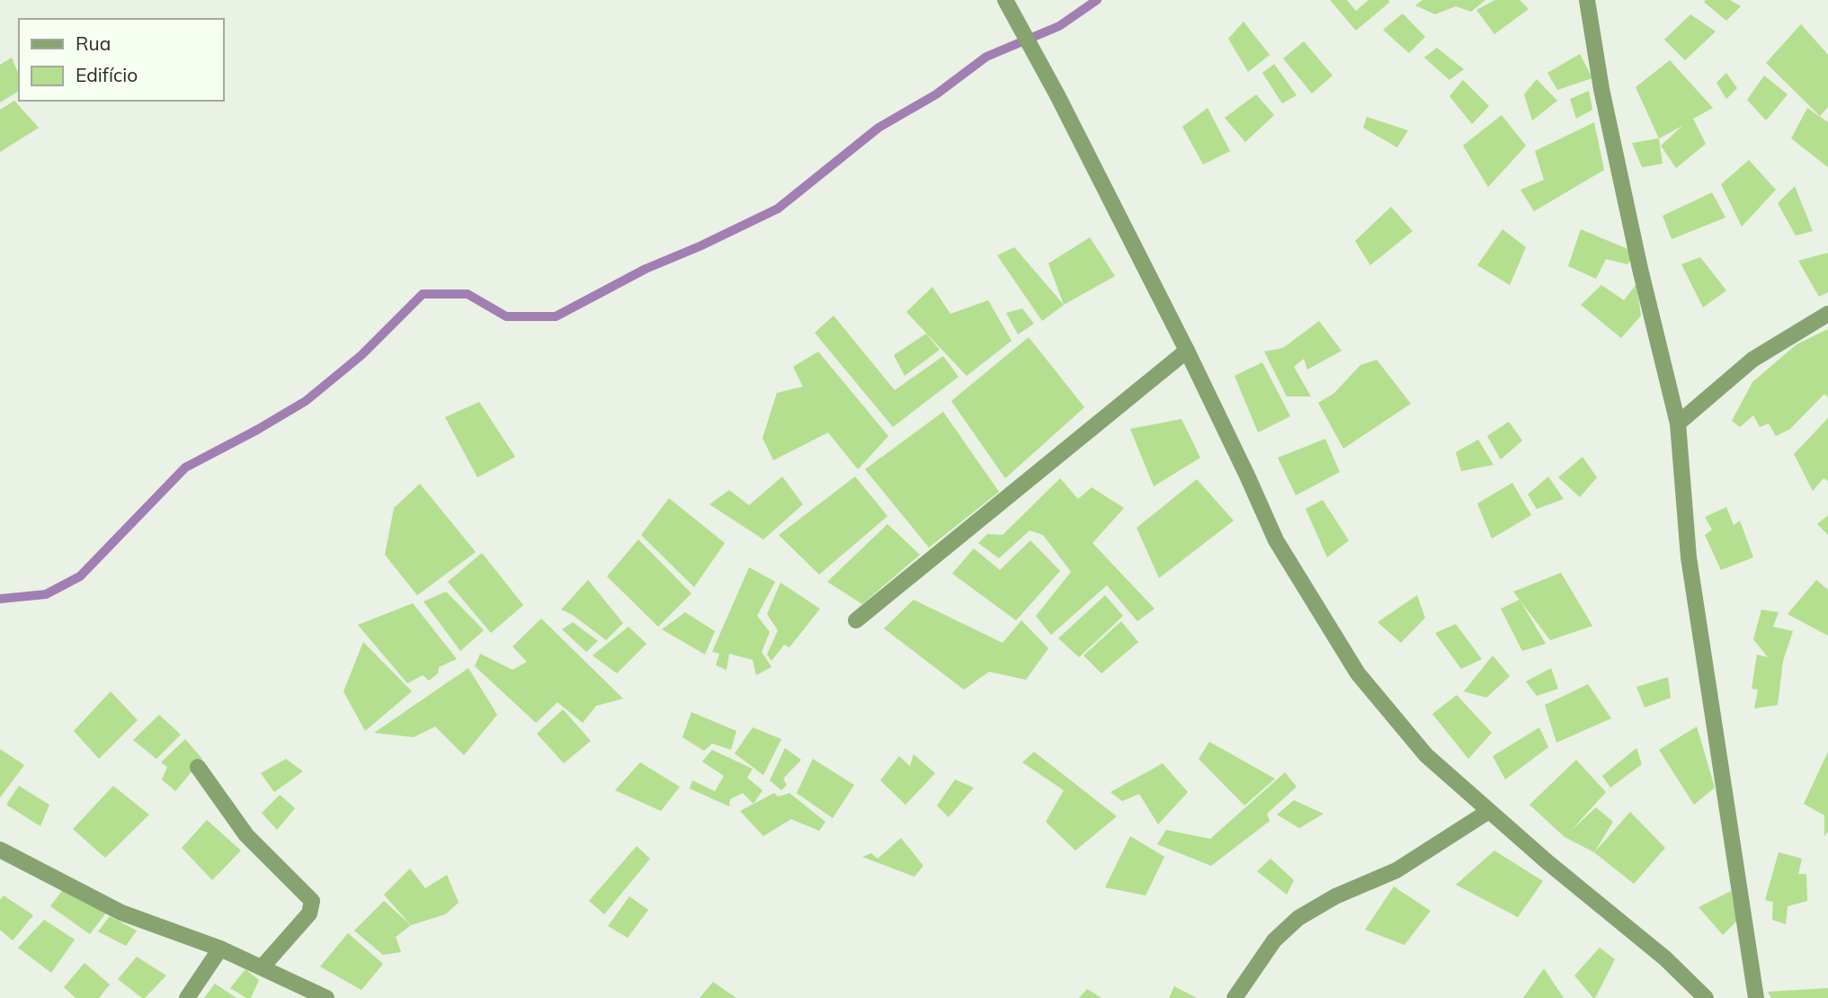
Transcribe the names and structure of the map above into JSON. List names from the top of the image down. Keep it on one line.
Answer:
{"legend":["Rua","Edifício"]}
